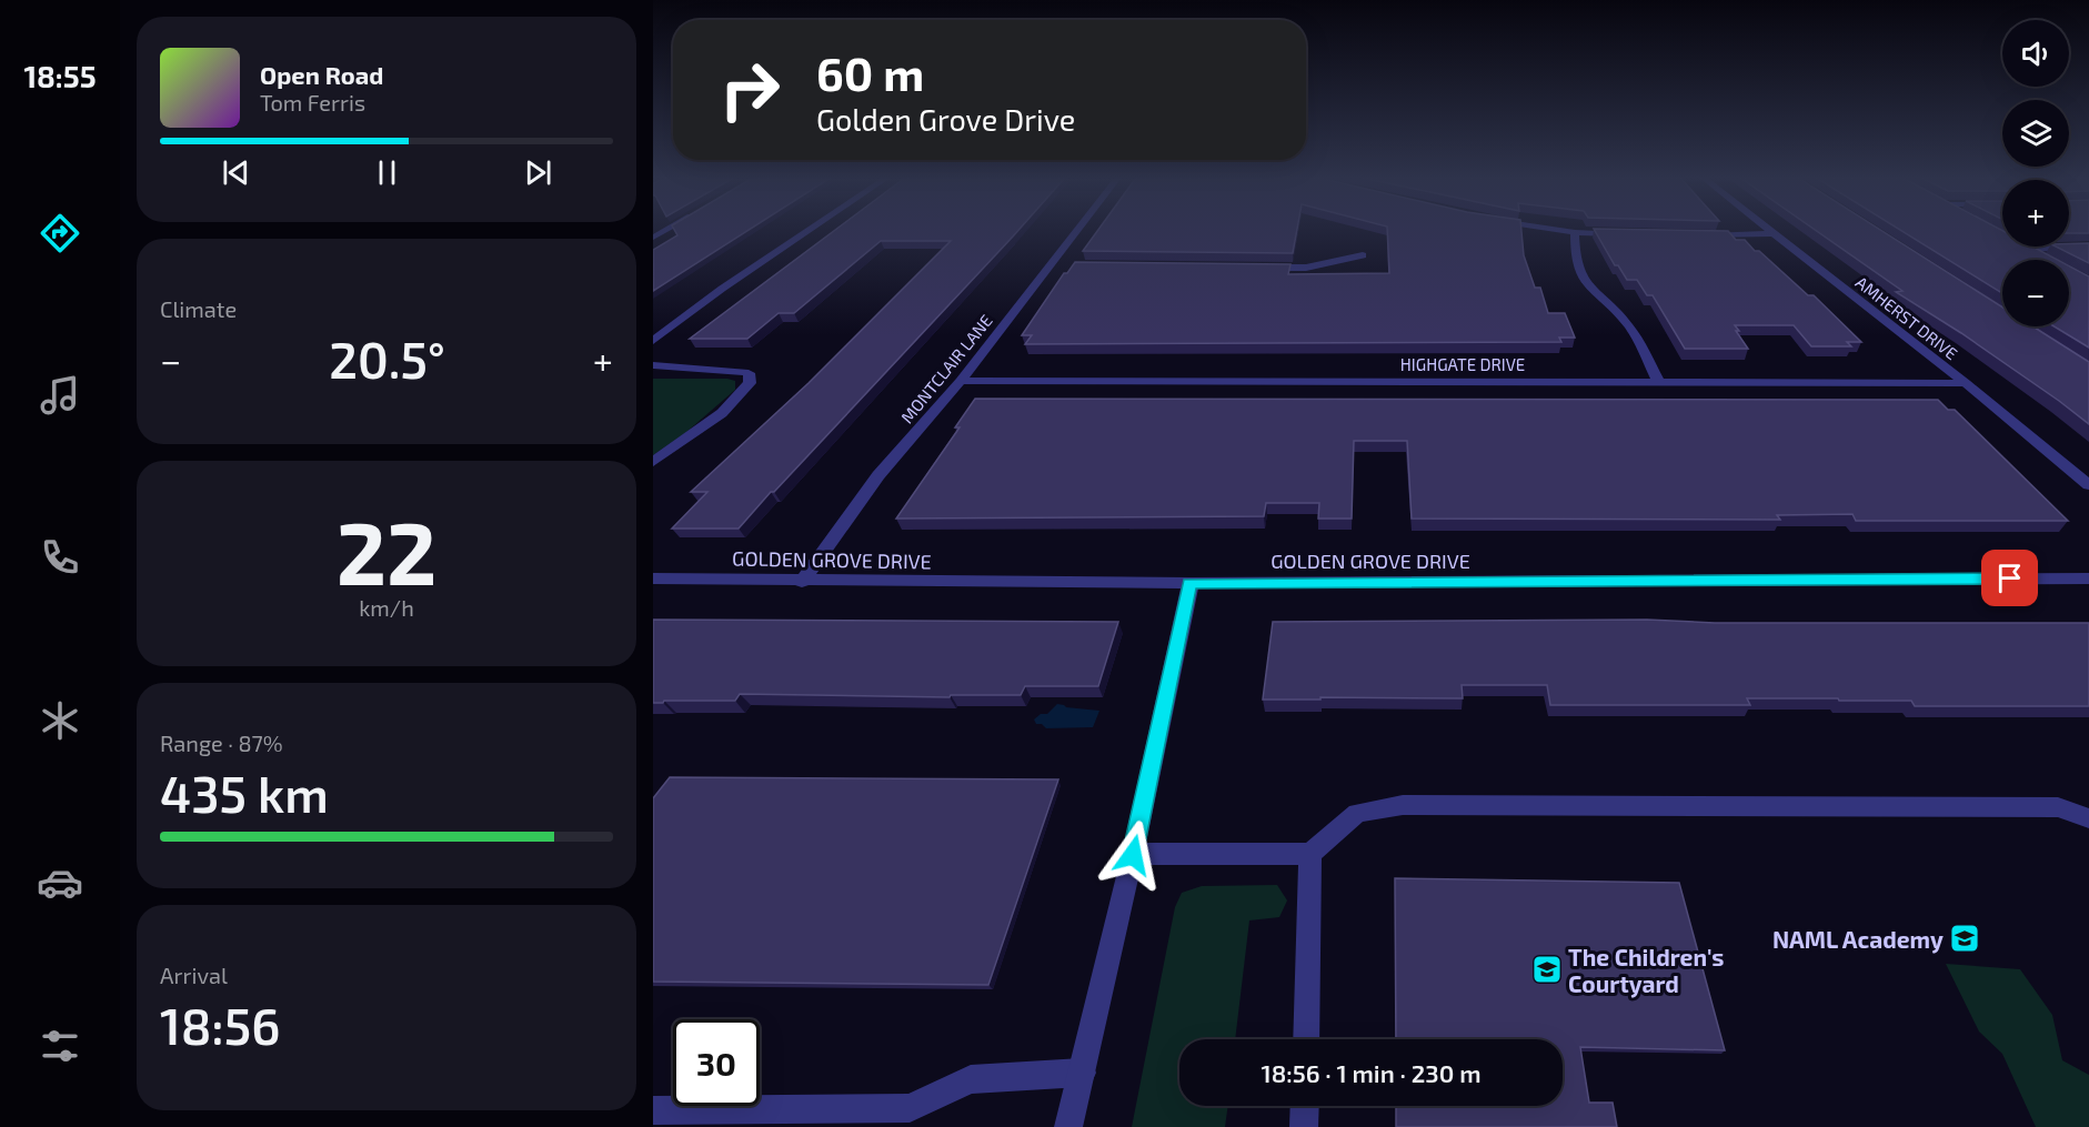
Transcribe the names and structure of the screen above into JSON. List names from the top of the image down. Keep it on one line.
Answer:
{"streets":{"street":["AMHERST DRIVE","HIGHGATE DRIVE","MONTCLAIR LANE","GOLDEN GROVE DRIVE"]},"crossings":[["AMHERST DRIVE","HIGHGATE DRIVE"],["HIGHGATE DRIVE","MONTCLAIR LANE"],["MONTCLAIR LANE","GOLDEN GROVE DRIVE"]],"places":{"school or university":["NAML Academy","The Children's Courtyard"]},"page":{"tabs":"18:55","map_buttons":["+","−"],"turn":["60 m","Golden Grove Drive"],"song":["Open Road","Tom Ferris"],"tile":["Climate",["22","km/h"],["Range · 87%","435 km"],["Arrival","18:56"]],"heat":["−","20.5°","+"],"limit":"30","trip":"18:56 · 1 min · 230 m"}}
